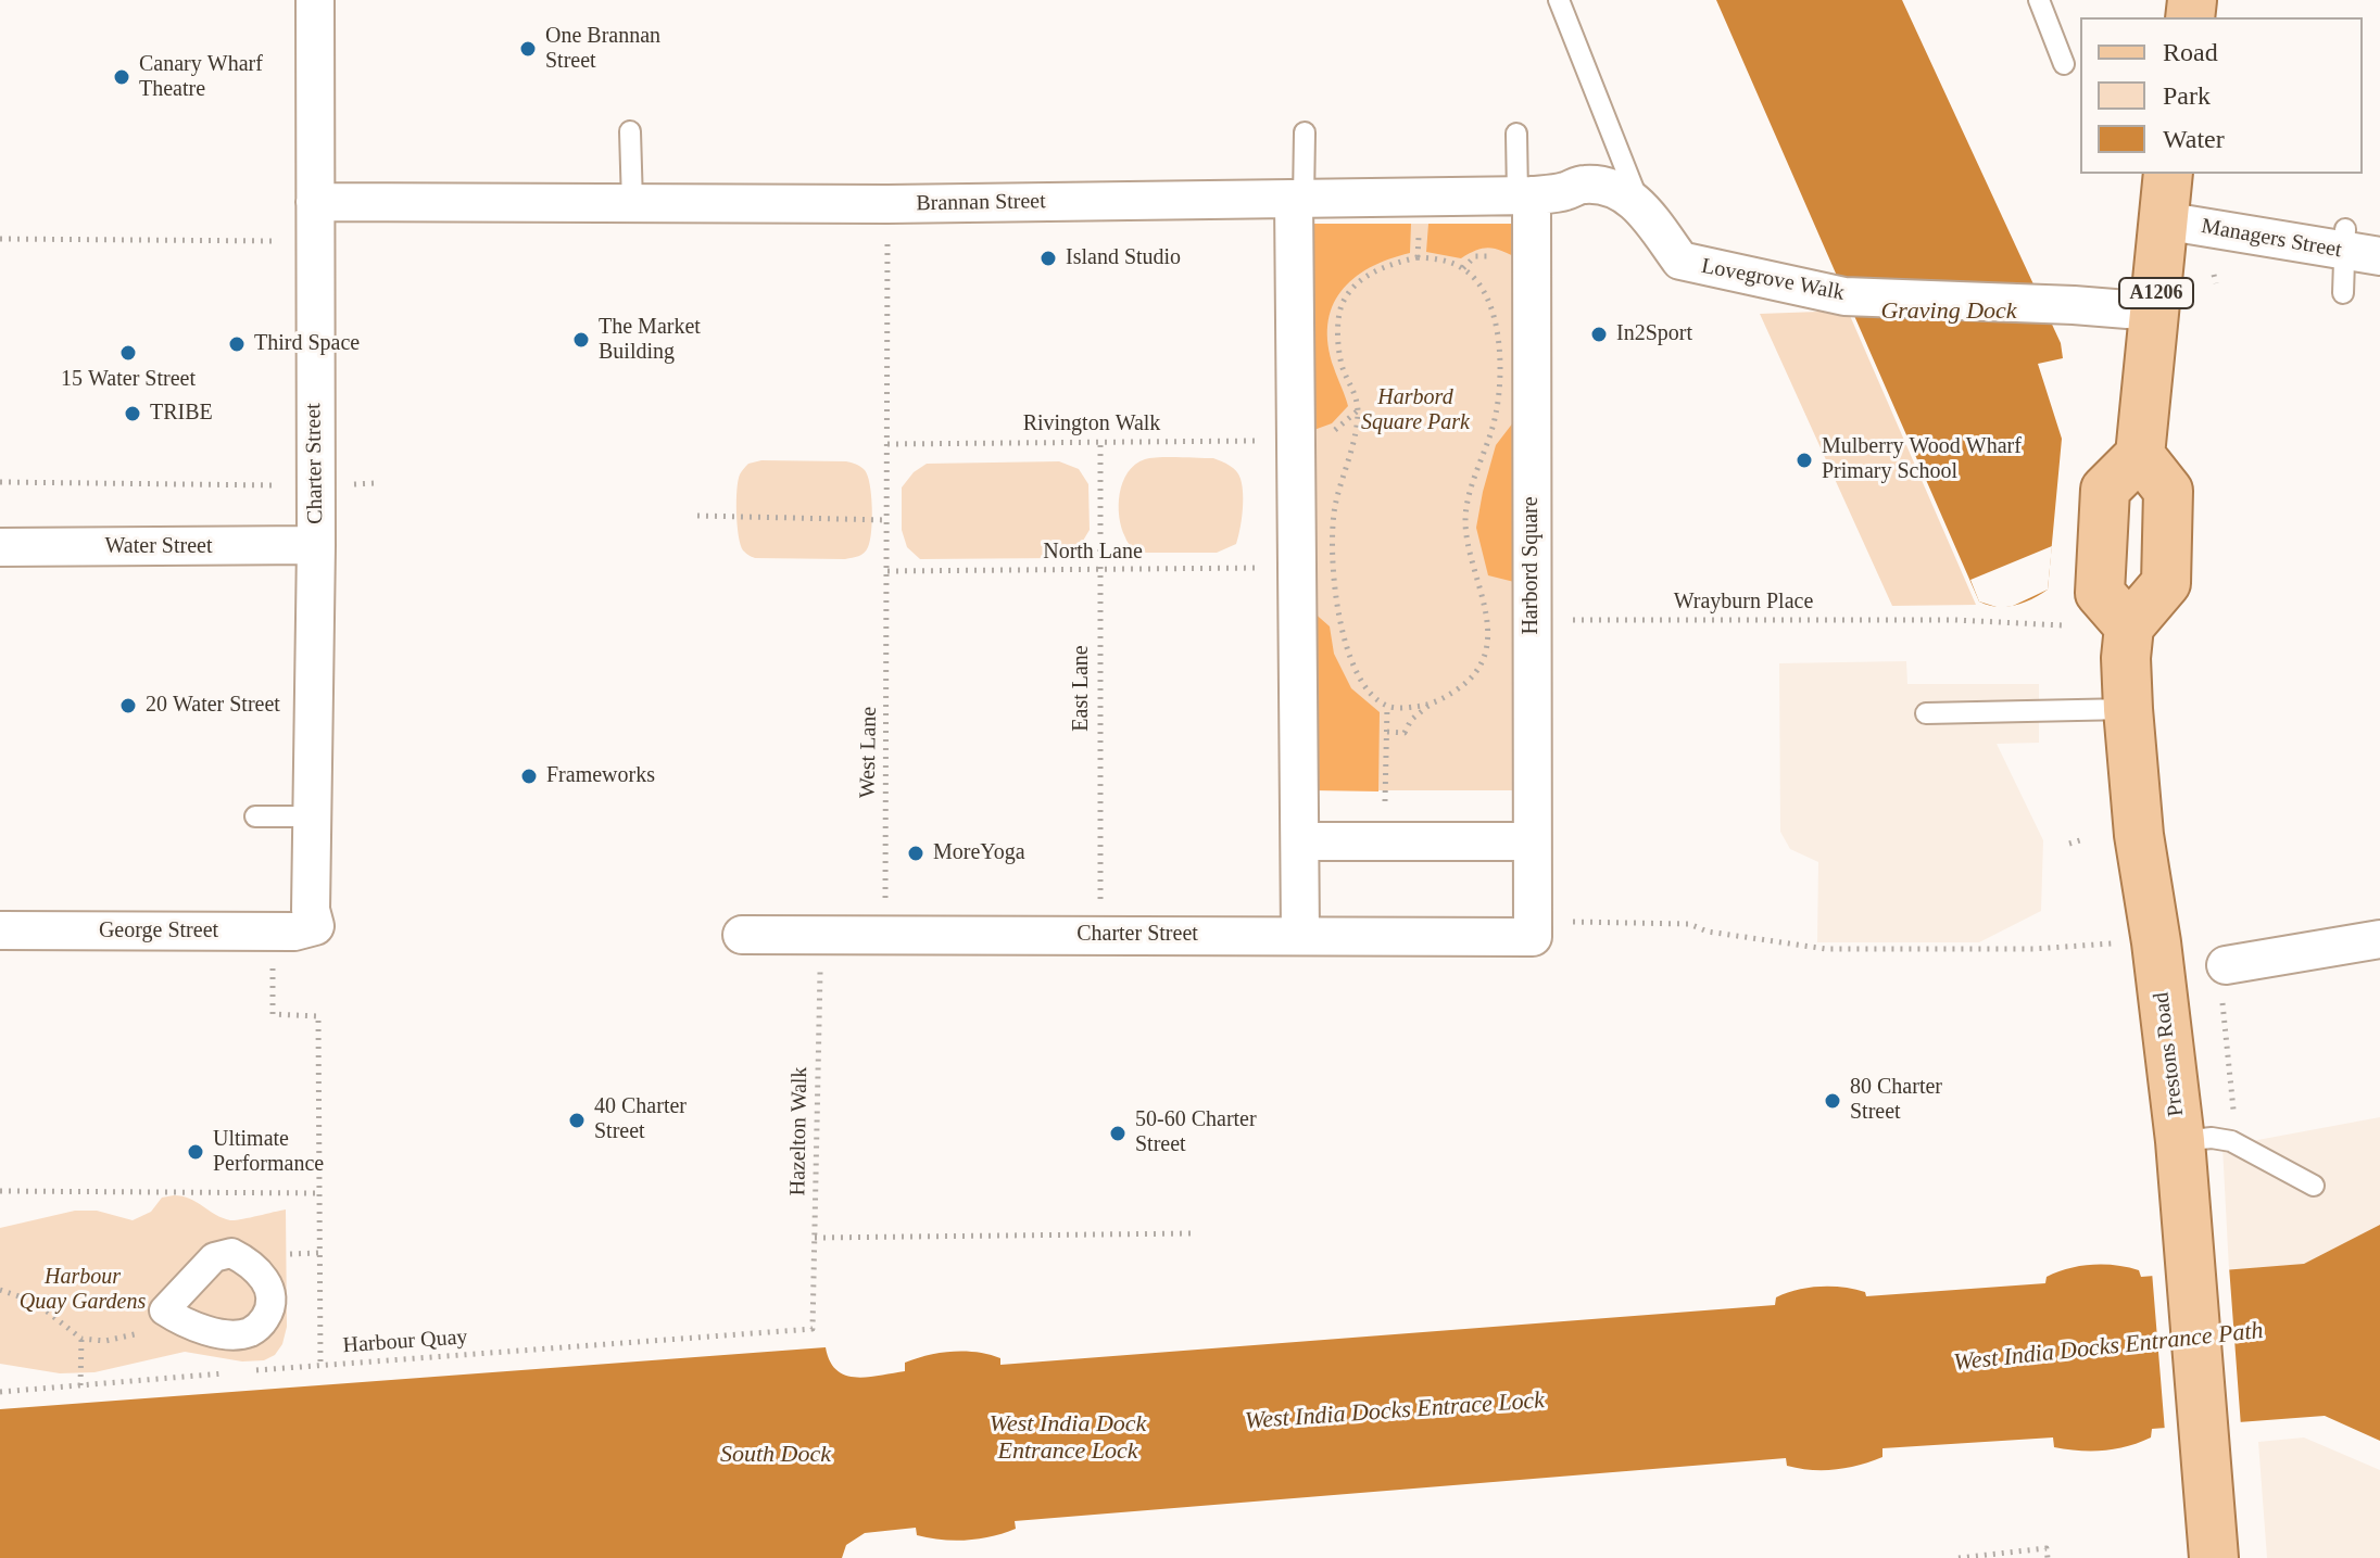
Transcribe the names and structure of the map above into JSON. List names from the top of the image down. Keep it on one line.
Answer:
{"streets":{"main road":["A1206","Prestons Road"],"street":["Brannan Street","Managers Street","Lovegrove Walk","Charter Street","Water Street","Harbord Square","George Street"],"path":["Rivington Walk","North Lane","Wrayburn Place","East Lane","West Lane","Hazelton Walk","Harbour Quay"]},"crossings":[["Brannan Street","Lovegrove Walk"],["Brannan Street","Charter Street"],["Brannan Street","Harbord Square"],["Managers Street","A1206"],["Lovegrove Walk","A1206"],["Rivington Walk","East Lane"],["Rivington Walk","West Lane"],["Charter Street","Water Street"],["Charter Street","Harbord Square"],["Charter Street","East Lane"],["Charter Street","West Lane"],["Charter Street","George Street"],["Charter Street","Hazelton Walk"],["North Lane","East Lane"],["North Lane","West Lane"],["Harbord Square","Wrayburn Place"],["Hazelton Walk","Harbour Quay"]],"water":["Graving Dock","West India Docks Entrance Path","West India Docks Entrace Lock","West India Dock Entrance Lock","South Dock"],"parks":["Harbord Square Park","Harbour Quay Gardens"],"places":["One Brannan Street","Canary Wharf Theatre","Island Studio","In2Sport","The Market Building","Third Space","15 Water Street","TRIBE","Mulberry Wood Wharf Primary School","20 Water Street","Frameworks","MoreYoga","80 Charter Street","40 Charter Street","50-60 Charter Street","Ultimate Performance"],"legend":["Road","Park","Water"]}
